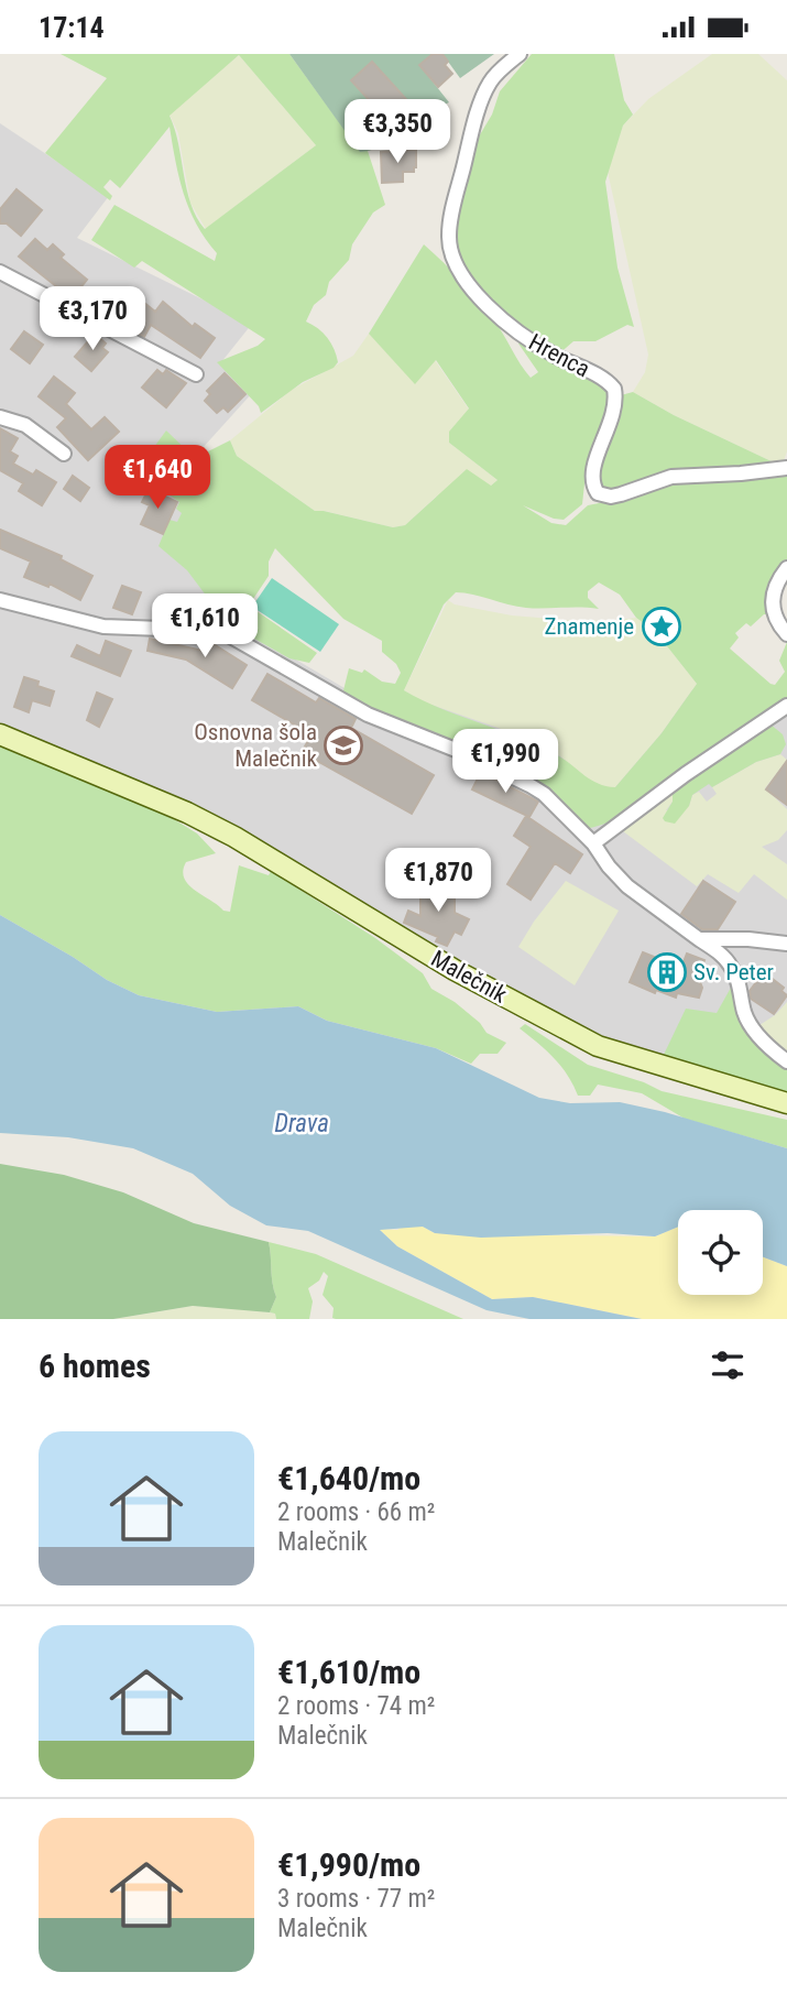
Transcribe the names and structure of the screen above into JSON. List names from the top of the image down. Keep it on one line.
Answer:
{"streets":{"street":["Hrenca","Malečnik"]},"water":["Drava"],"places":{"place":["Znamenje"],"school or university":["Osnovna šola Malečnik"],"building":["Sv. Peter"]},"page":{"status":"17:14","price":["€3,350","€3,170","€1,640","€1,610","€1,990","€1,870"],"heading":"6 homes","list":[{"name":"€1,640/mo","note":"2 rooms · 66 m² · Malečnik"},{"name":"€1,610/mo","note":"2 rooms · 74 m² · Malečnik"},{"name":"€1,990/mo","note":"3 rooms · 77 m² · Malečnik"}]}}
